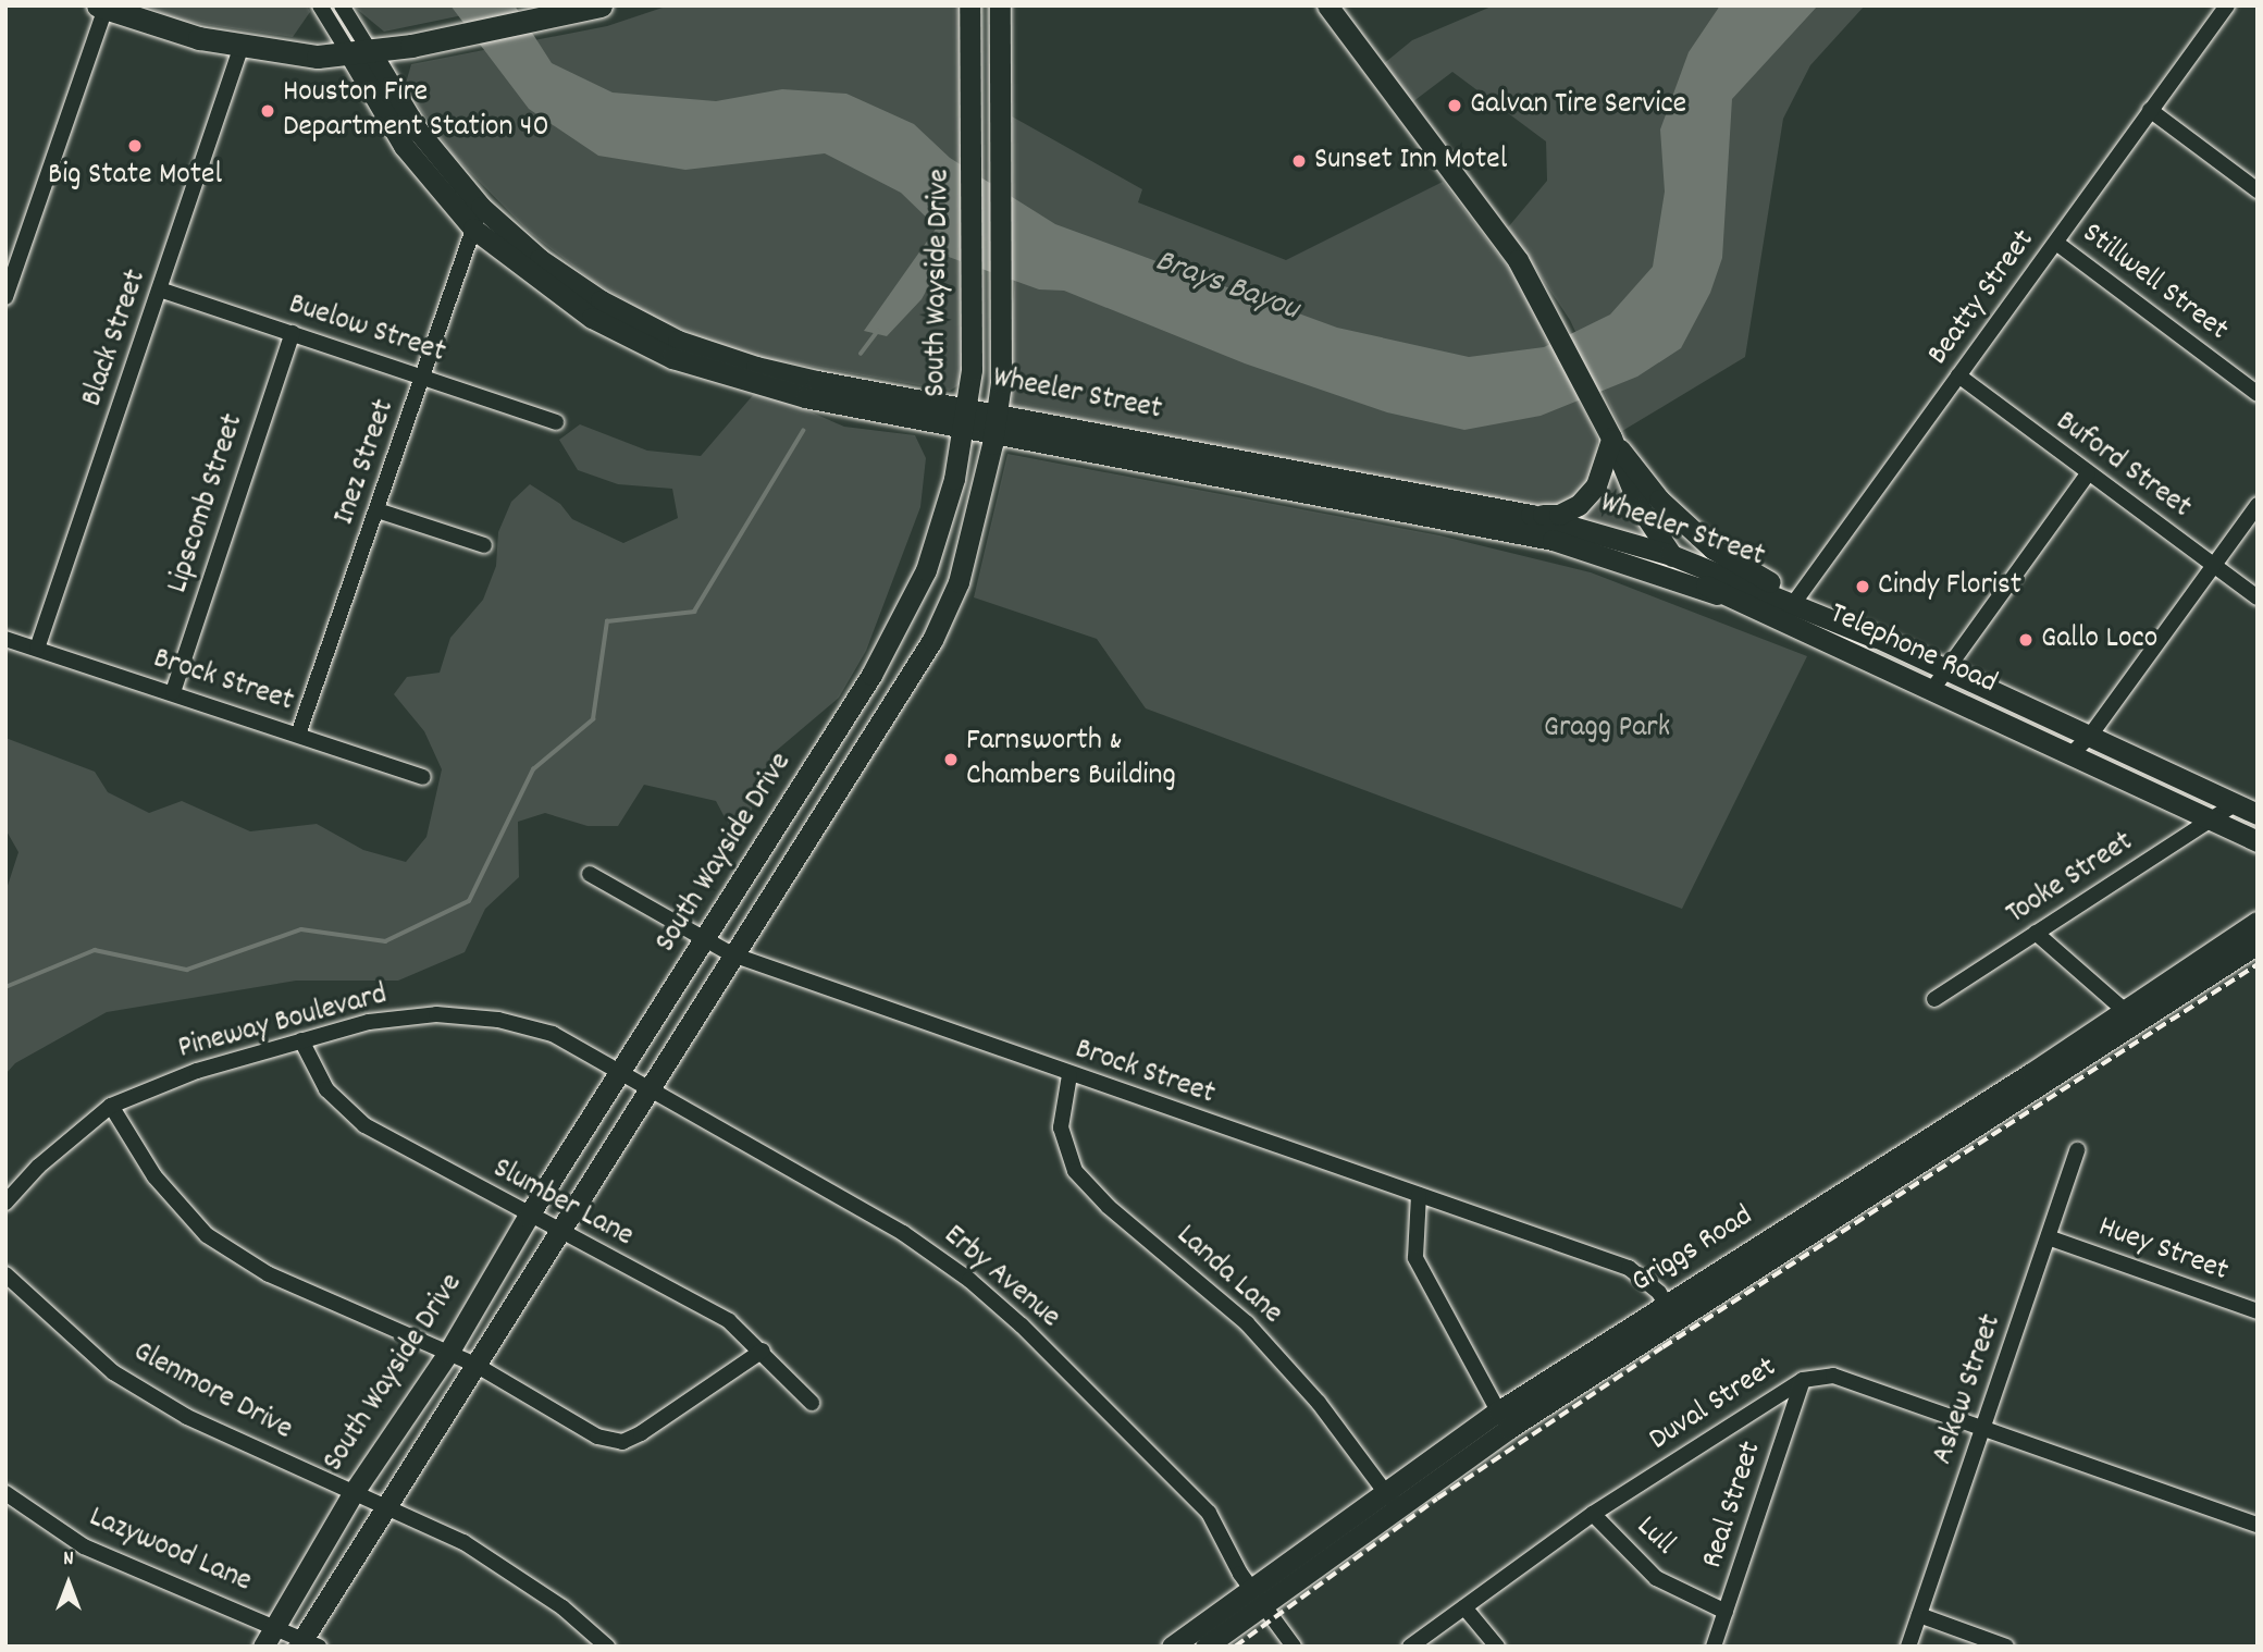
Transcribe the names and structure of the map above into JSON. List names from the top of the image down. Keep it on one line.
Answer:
{"streets":{"main road":["South Wayside Drive","Wheeler Street","Telephone Road","Griggs Road"],"street":["Stillwell Street","Beatty Street","Buelow Street","Black Street","Inez Street","Buford Street","Lipscomb Street","Brock Street","Tooke Street","Pineway Boulevard","Slumber Lane","Huey Street","Landa Lane","Erby Avenue","Askew Street","Glenmore Drive","Duval Street","Real Street","Lull","Lazywood Lane"]},"crossings":[["South Wayside Drive","Wheeler Street"],["South Wayside Drive","Brock Street"],["South Wayside Drive","Pineway Boulevard"],["South Wayside Drive","Slumber Lane"],["South Wayside Drive","Erby Avenue"],["South Wayside Drive","Glenmore Drive"],["South Wayside Drive","Lazywood Lane"],["Stillwell Street","Beatty Street"],["Beatty Street","Wheeler Street"],["Beatty Street","Buford Street"],["Beatty Street","Telephone Road"],["Buelow Street","Black Street"],["Buelow Street","Inez Street"],["Buelow Street","Lipscomb Street"],["Black Street","Brock Street"],["Wheeler Street","Inez Street"],["Wheeler Street","Telephone Road"],["Inez Street","Brock Street"],["Lipscomb Street","Brock Street"],["Telephone Road","Tooke Street"],["Brock Street","Griggs Road"],["Brock Street","Landa Lane"],["Pineway Boulevard","Slumber Lane"],["Pineway Boulevard","Erby Avenue"],["Griggs Road","Landa Lane"],["Griggs Road","Erby Avenue"],["Huey Street","Askew Street"],["Askew Street","Duval Street"],["Duval Street","Real Street"],["Duval Street","Lull"],["Real Street","Lull"]],"water":["Brays Bayou"],"parks":["Gragg Park"],"places":["Galvan Tire Service","Houston Fire Department Station 40","Big State Motel","Sunset Inn Motel","Cindy Florist","Gallo Loco","Farnsworth & Chambers Building"],"north":"top"}
